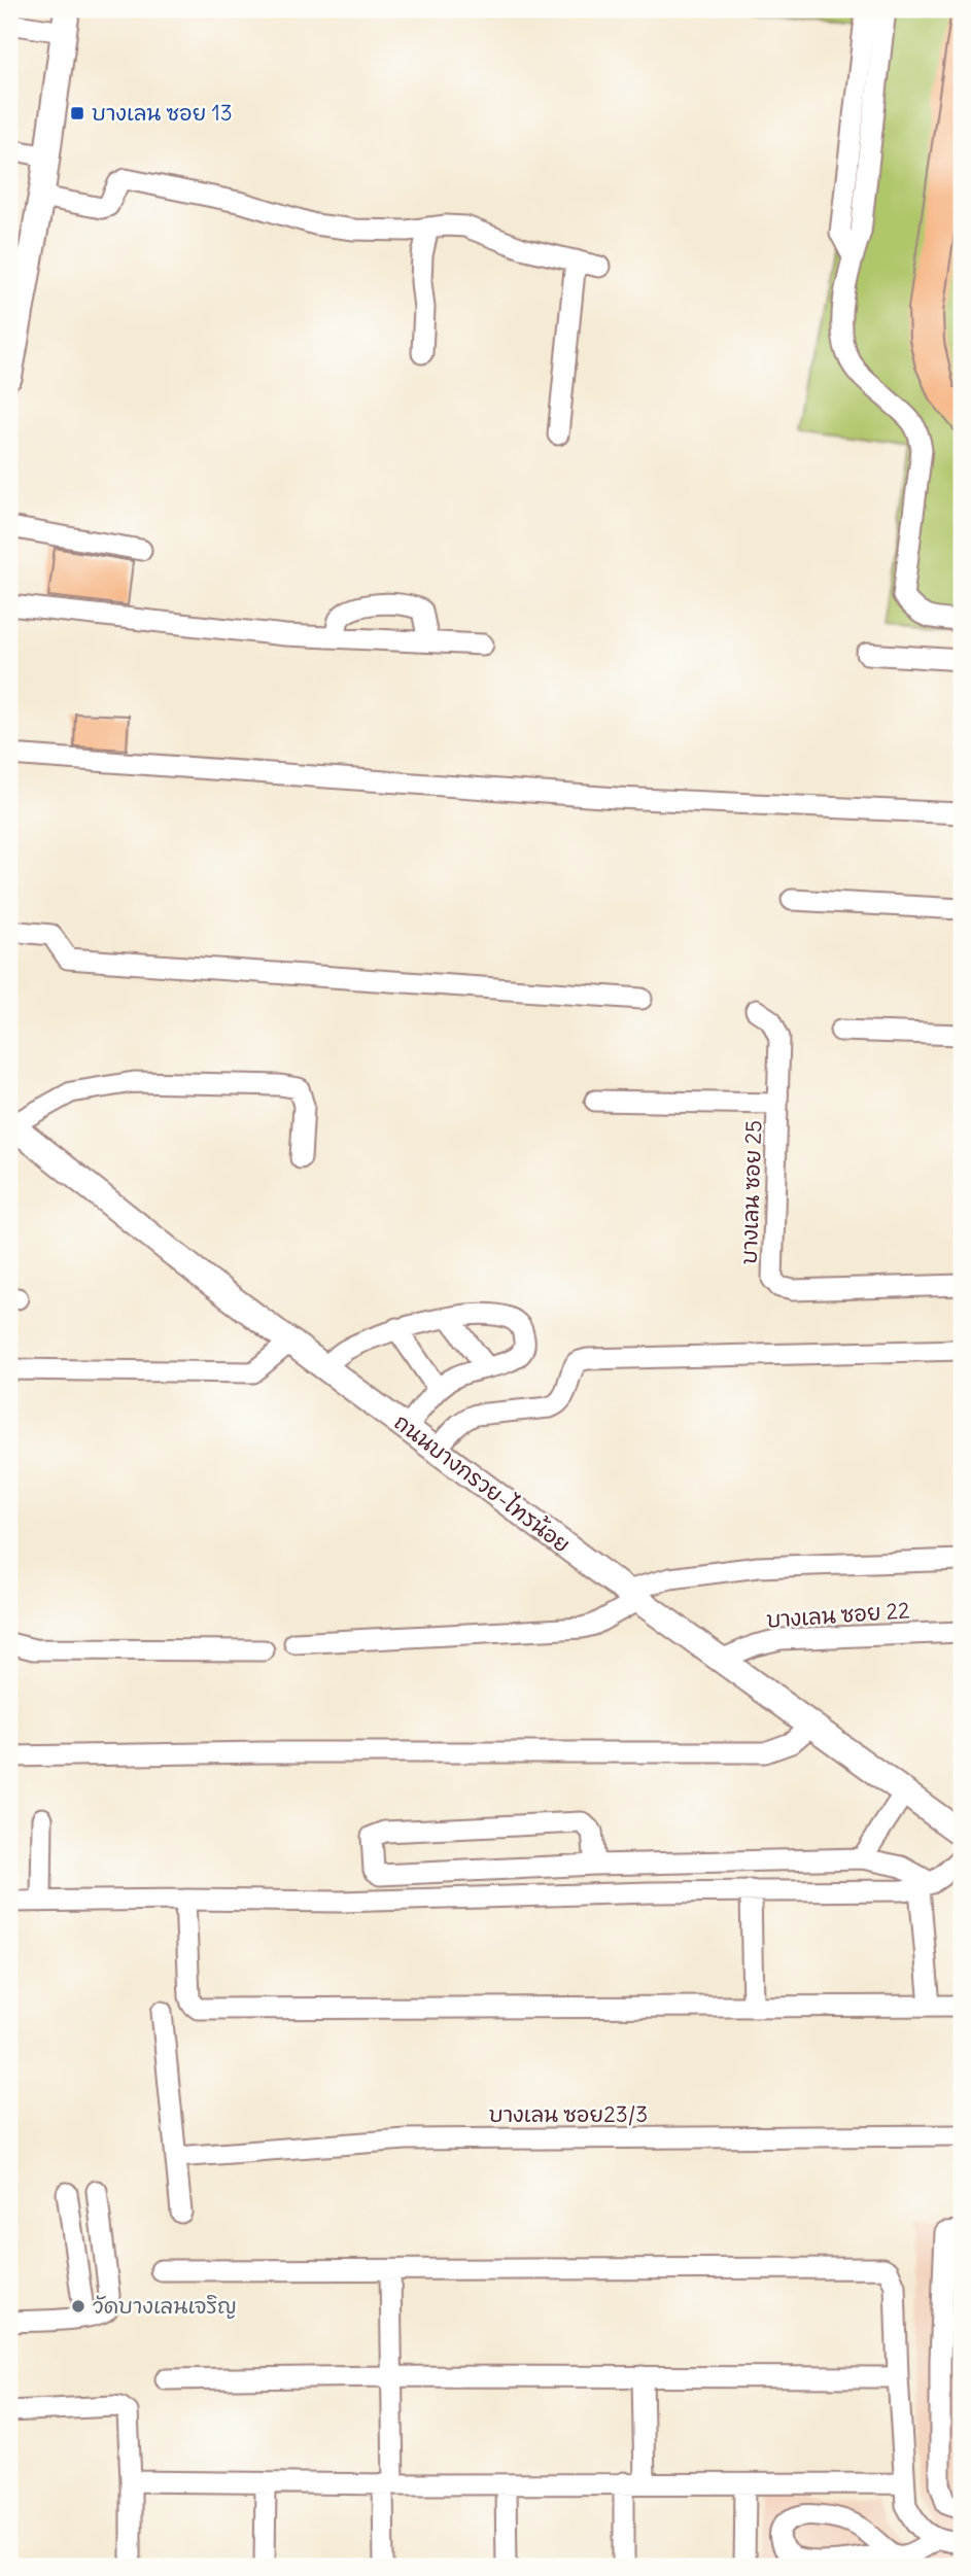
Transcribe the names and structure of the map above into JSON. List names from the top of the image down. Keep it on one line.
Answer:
{"streets":{"main road":["ถนนบางกรวย-ไทรน้อย"],"street":["บางเลน ซอย 25","บางเลน ซอย 22","บางเลน ซอย23/3"]},"crossings":[["ถนนบางกรวย-ไทรน้อย","บางเลน ซอย 22"]],"places":{"transit":["บางเลน ซอย 13"],"other":["วัดบางเลนเจริญ"]}}
